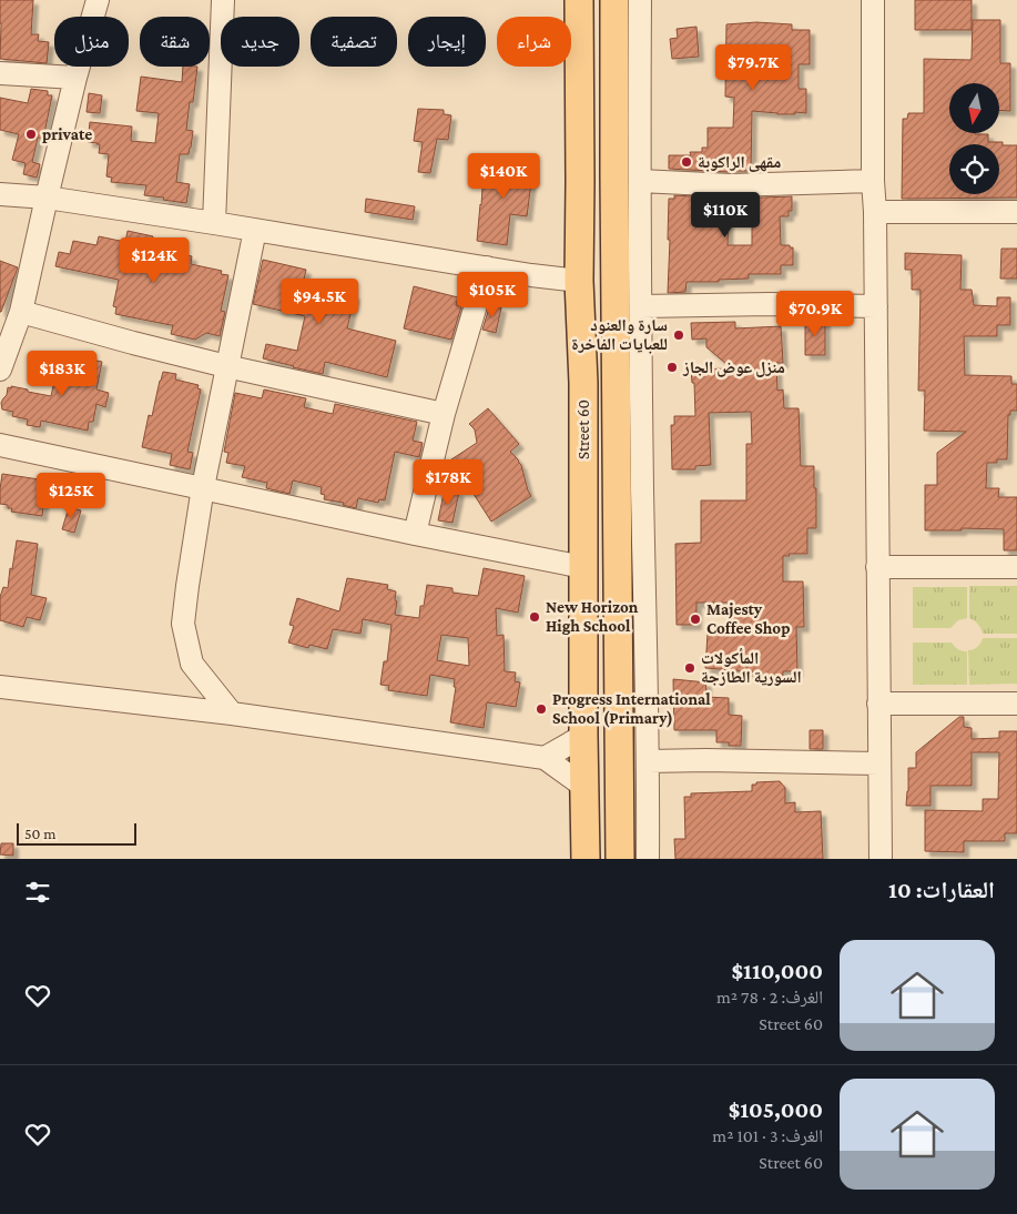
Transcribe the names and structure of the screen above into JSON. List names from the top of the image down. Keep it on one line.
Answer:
{"streets":{"main road":["Street 60"]},"places":["private","مقهى الراكوبة","سارة والعنود للعبايات الفاخرة","منزل عوض الجاز","New Horizon High School","Majesty Coffee Shop","المأكولات السورية الطازجة","Progress International School (Primary)"],"scale_bar":"50 m","north":"bottom","page":{"chip":["شراء","إيجار","تصفية","جديد","شقة","منزل"],"price":["$79.7K","$140K","$110K","$124K","$105K","$94.5K","$70.9K","$183K","$178K","$125K"],"scale":"50 m","heading":"العقارات: 10","list":[{"name":"$110,000","note":"الغرف: 2 · 78 m² · Street 60"},{"name":"$105,000","note":"الغرف: 3 · 101 m² · Street 60"}]}}
